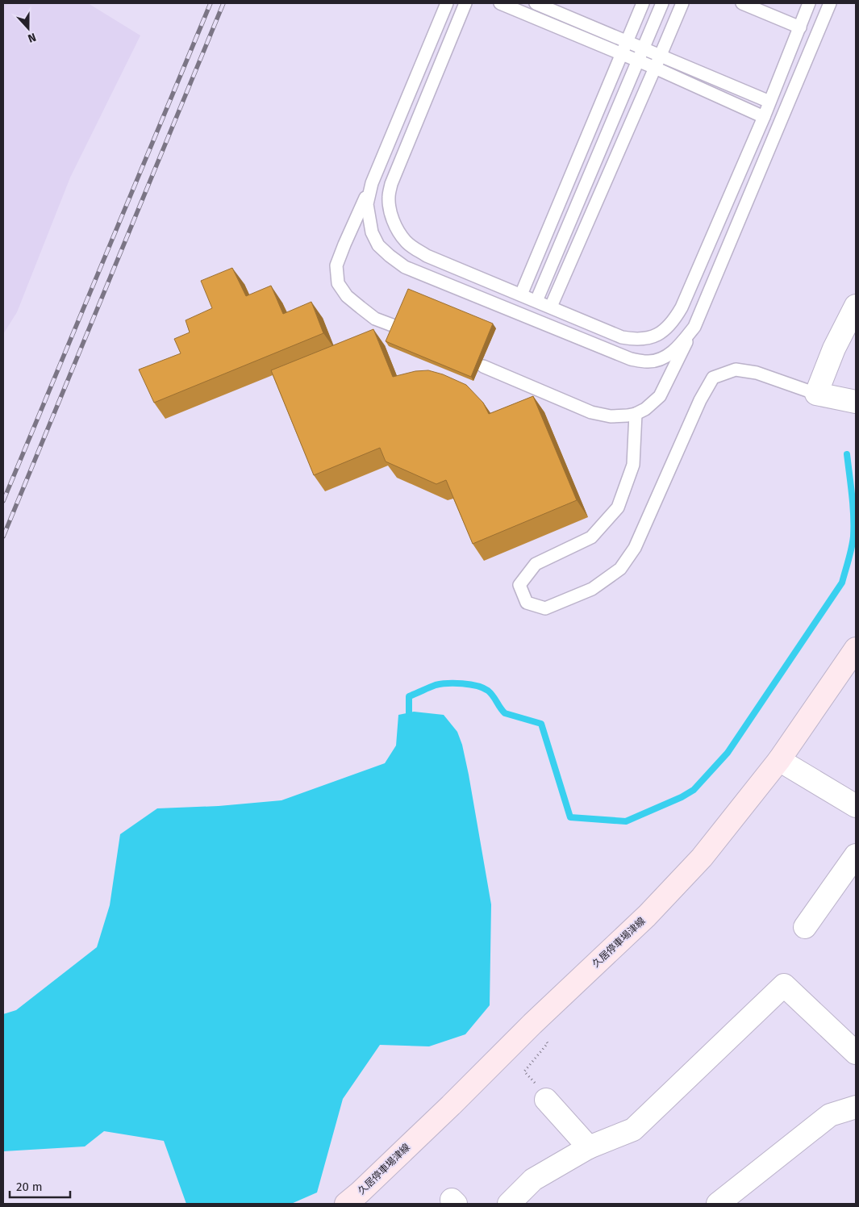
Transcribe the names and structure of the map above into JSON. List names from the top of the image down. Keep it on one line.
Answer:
{"streets":{"main road":["久居停車場津線"]},"scale_bar":"20 m","north":"bottom"}
